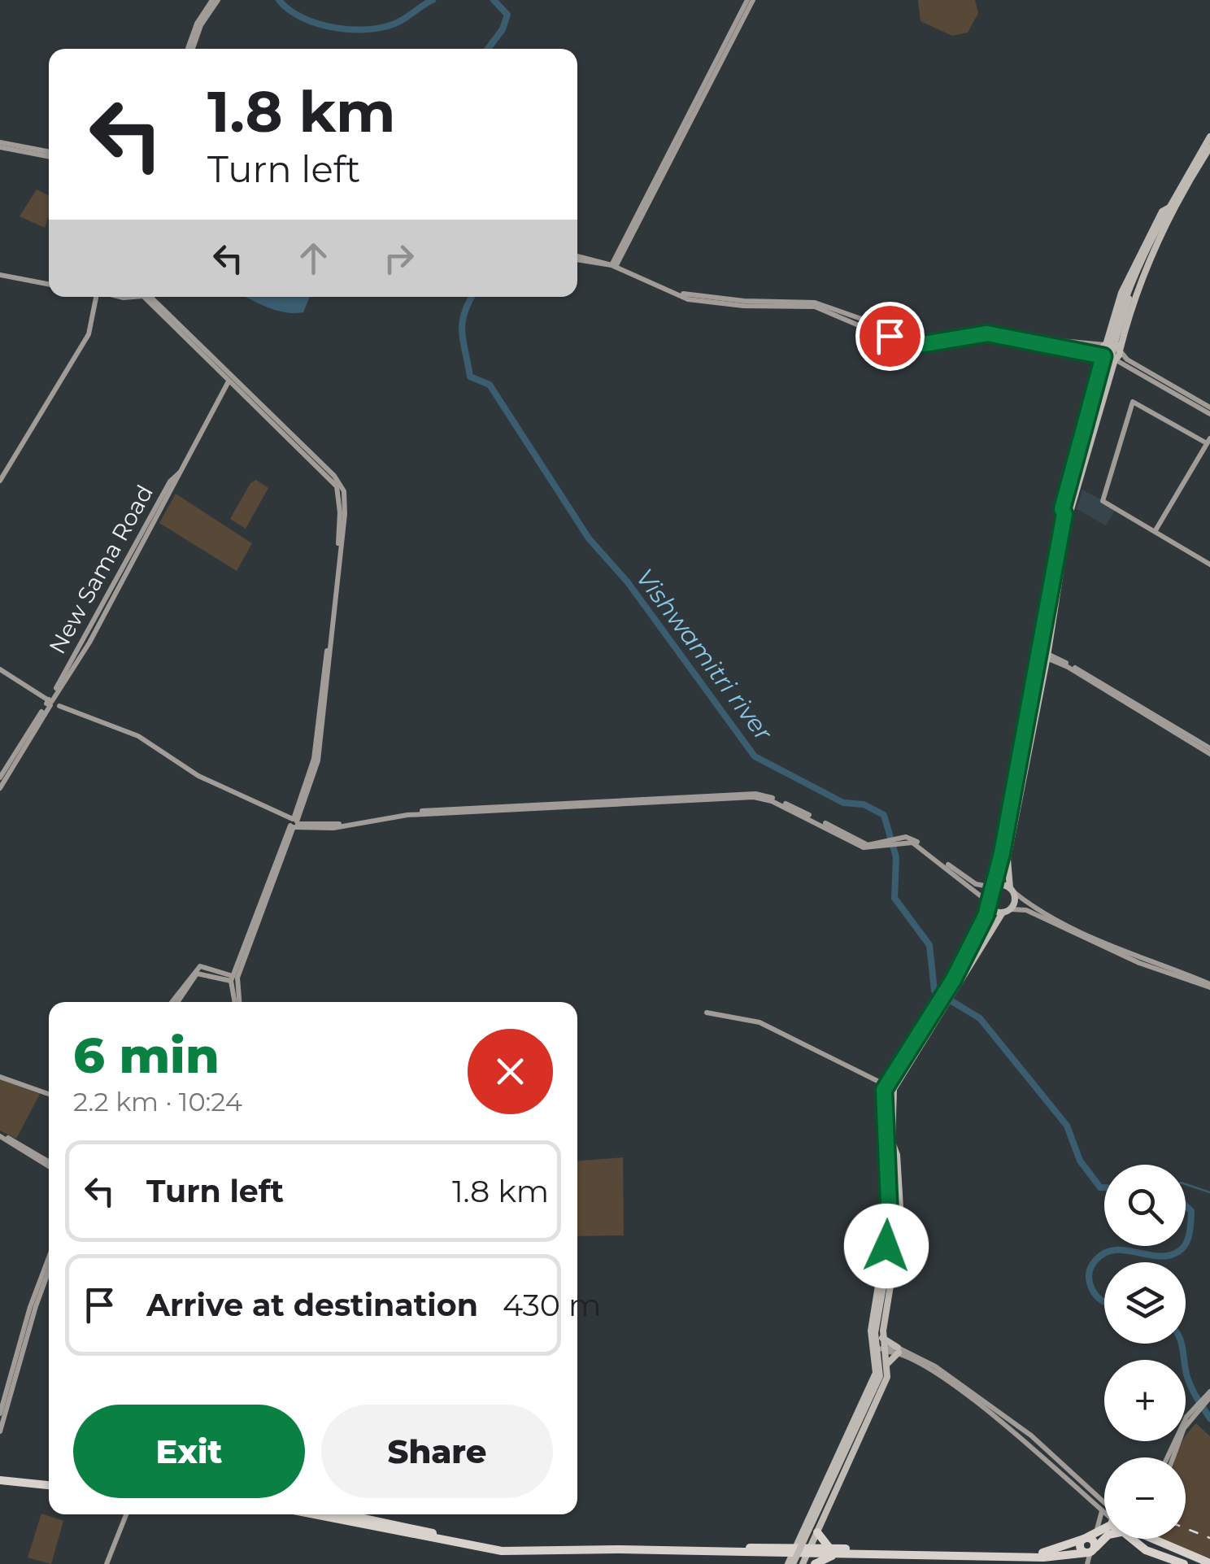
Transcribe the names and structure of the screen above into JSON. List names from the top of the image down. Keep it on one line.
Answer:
{"streets":{"street":["New Sama Road"]},"water":["Vishwamitri river"],"page":{"turn":["1.8 km","Turn left"],"heading":["6 min","2.2 km · 10:24"],"list":[{"name":"Turn left","value":"1.8 km"},{"name":"Arrive at destination","value":"430 m"}],"map_buttons":["+","−"],"buttons":["Exit","Share"]}}
